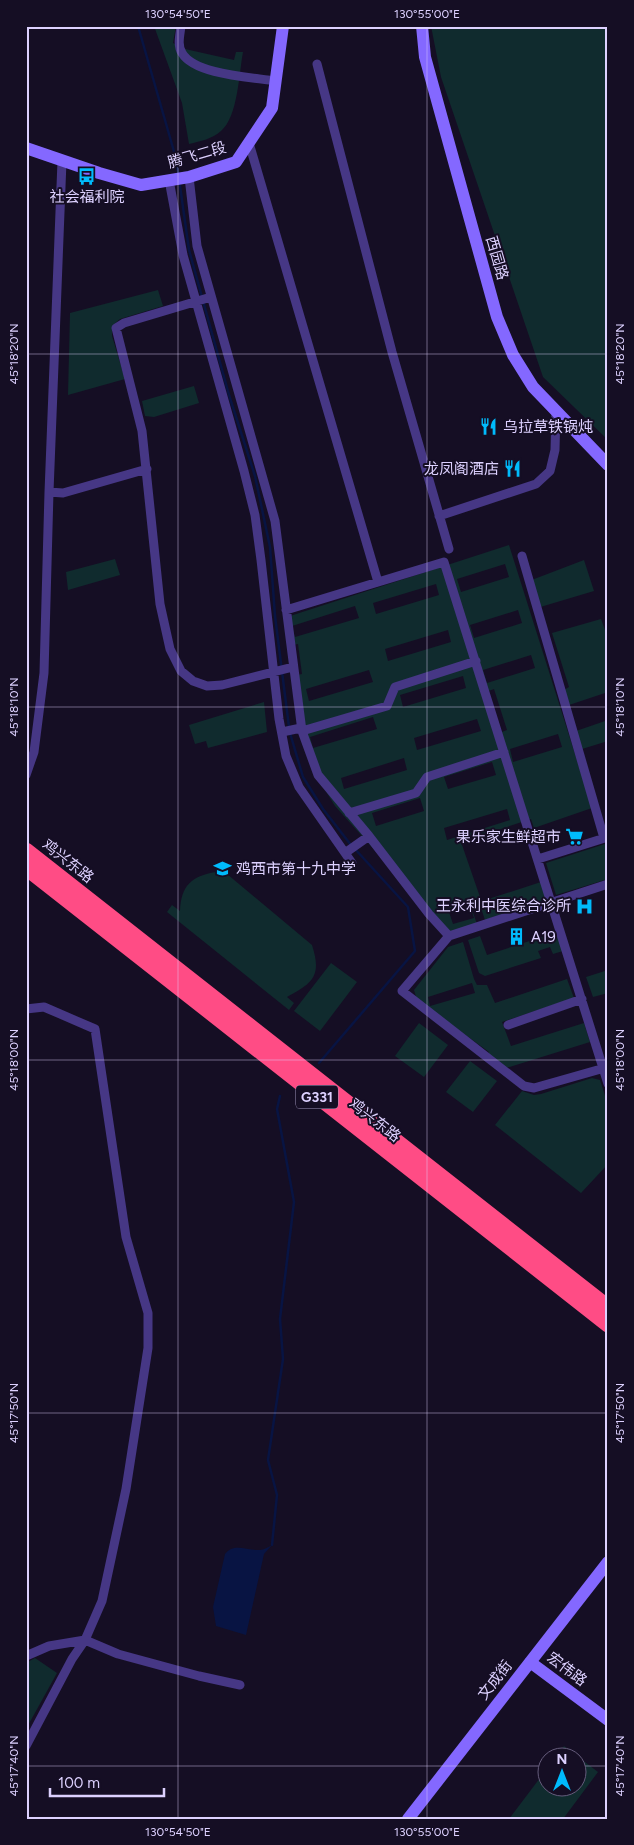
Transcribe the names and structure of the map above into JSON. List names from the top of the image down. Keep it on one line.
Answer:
{"streets":{"highway":["鸡兴东路","G331"],"main road":["腾飞二段","西园路","宏伟路","文成街"]},"crossings":[["宏伟路","文成街"]],"places":{"bus stop":["社会福利院"],"restaurant":["乌拉草铁锅炖","龙凤阁酒店"],"supermarket":["果乐家生鲜超市"],"school or university":["鸡西市第十九中学"],"hospital":["王永利中医综合诊所"],"building":["A19"]},"scale_bar":"100 m","north":"top","coordinates":["130°54'50\"E","130°55'00\"E","45°18'20\"N","45°18'10\"N","45°18'00\"N","45°17'50\"N","45°17'40\"N"]}
